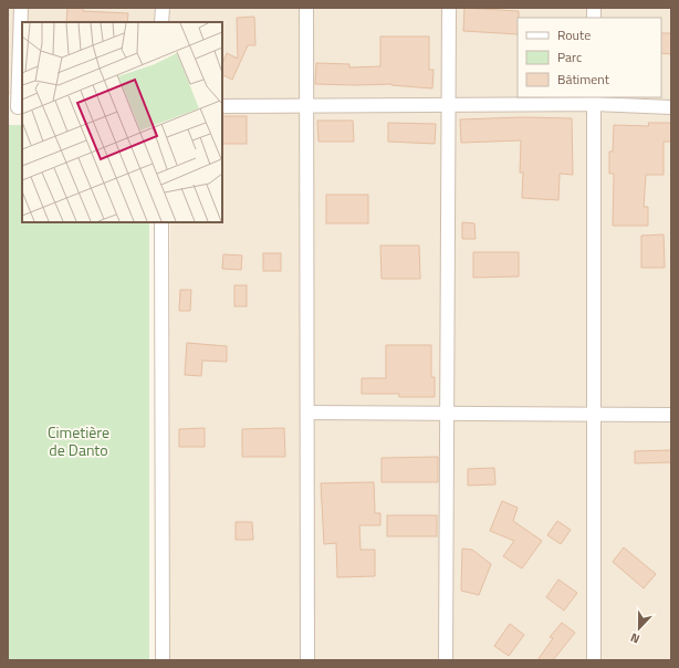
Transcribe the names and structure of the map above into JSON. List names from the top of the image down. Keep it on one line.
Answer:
{"parks":["Cimetière de Danto"],"legend":["Route","Parc","Bâtiment"],"north":"bottom"}
